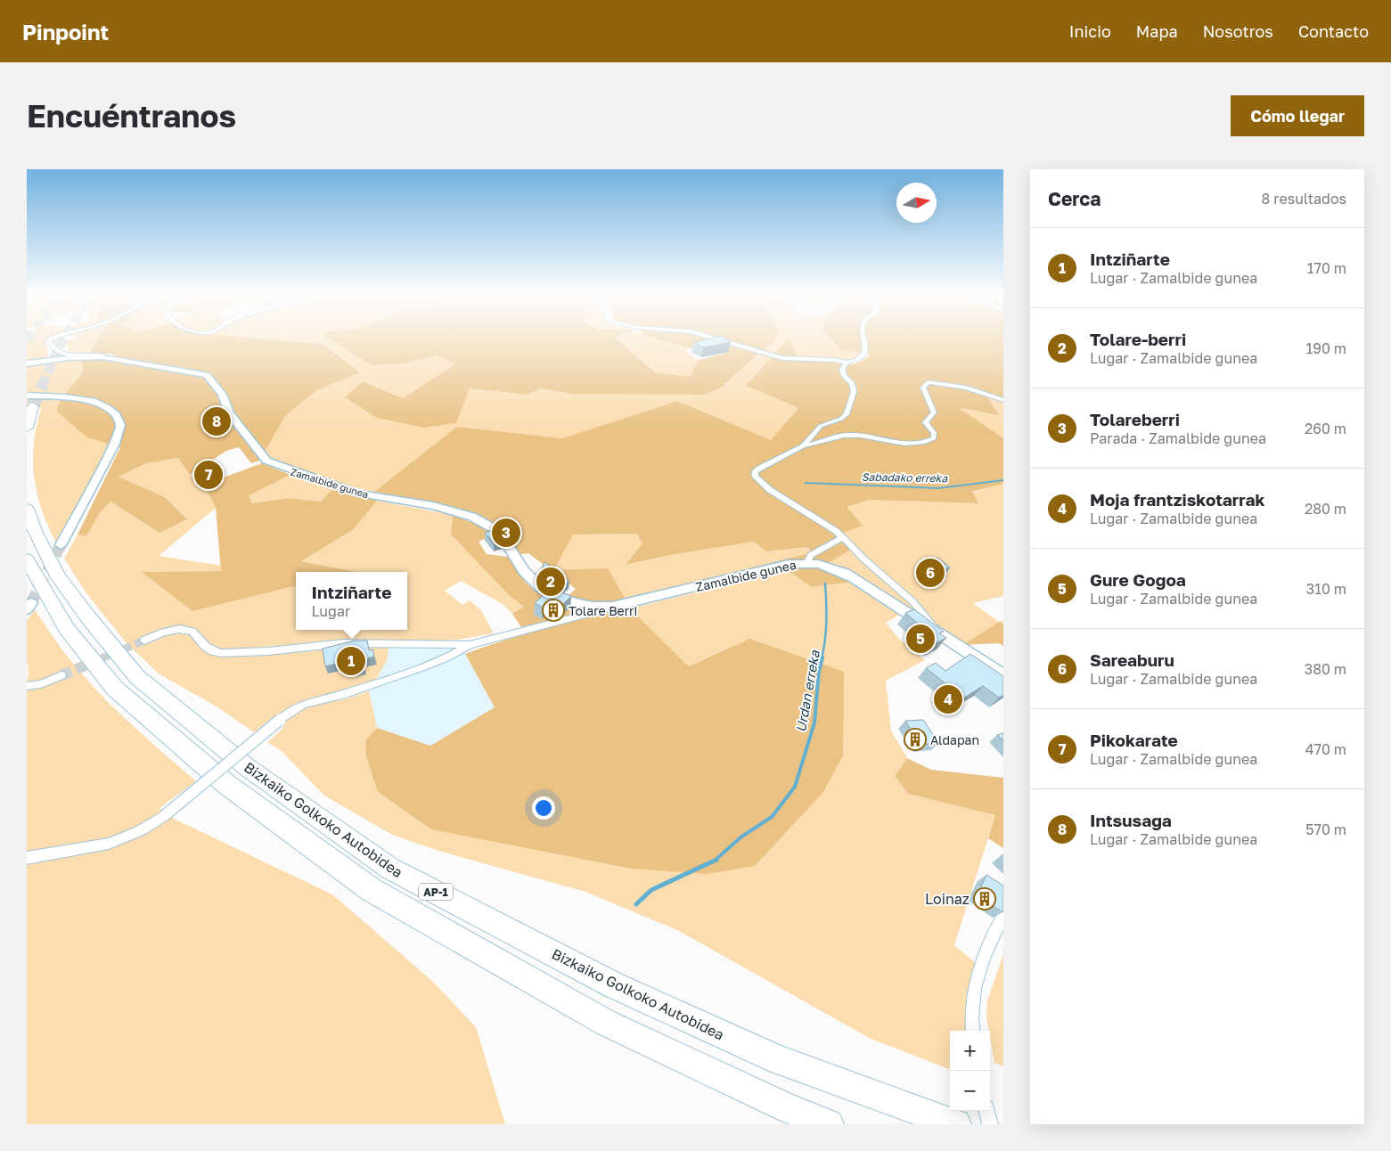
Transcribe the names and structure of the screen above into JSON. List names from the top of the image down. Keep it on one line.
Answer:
{"streets":{"highway":["Bizkaiko Golkoko Autobidea","AP-1"],"street":["Zamalbide gunea"]},"water":["Sabadako erreka","Urdan erreka"],"places":{"building":["Tolare Berri","Aldapan","Loinaz"]},"north":"right","page":{"header":"Pinpoint","nav":["Inicio","Mapa","Nosotros","Contacto"],"buttons":"Cómo llegar","title":"Encuéntranos","heading":["Cerca","8 resultados"],"list":[{"mark":"1","name":"Intziñarte","note":"Lugar · Zamalbide gunea","value":"170 m"},{"mark":"2","name":"Tolare-berri","note":"Lugar · Zamalbide gunea","value":"190 m"},{"mark":"3","name":"Tolareberri","note":"Parada · Zamalbide gunea","value":"260 m"},{"mark":"4","name":"Moja frantziskotarrak","note":"Lugar · Zamalbide gunea","value":"280 m"},{"mark":"5","name":"Gure Gogoa","note":"Lugar · Zamalbide gunea","value":"310 m"},{"mark":"6","name":"Sareaburu","note":"Lugar · Zamalbide gunea","value":"380 m"},{"mark":"7","name":"Pikokarate","note":"Lugar · Zamalbide gunea","value":"470 m"},{"mark":"8","name":"Intsusaga","note":"Lugar · Zamalbide gunea","value":"570 m"}],"pins":["8","7","3","6","2","5","1","4"],"popup":["Intziñarte","Lugar"],"map_buttons":["+","−"]}}
